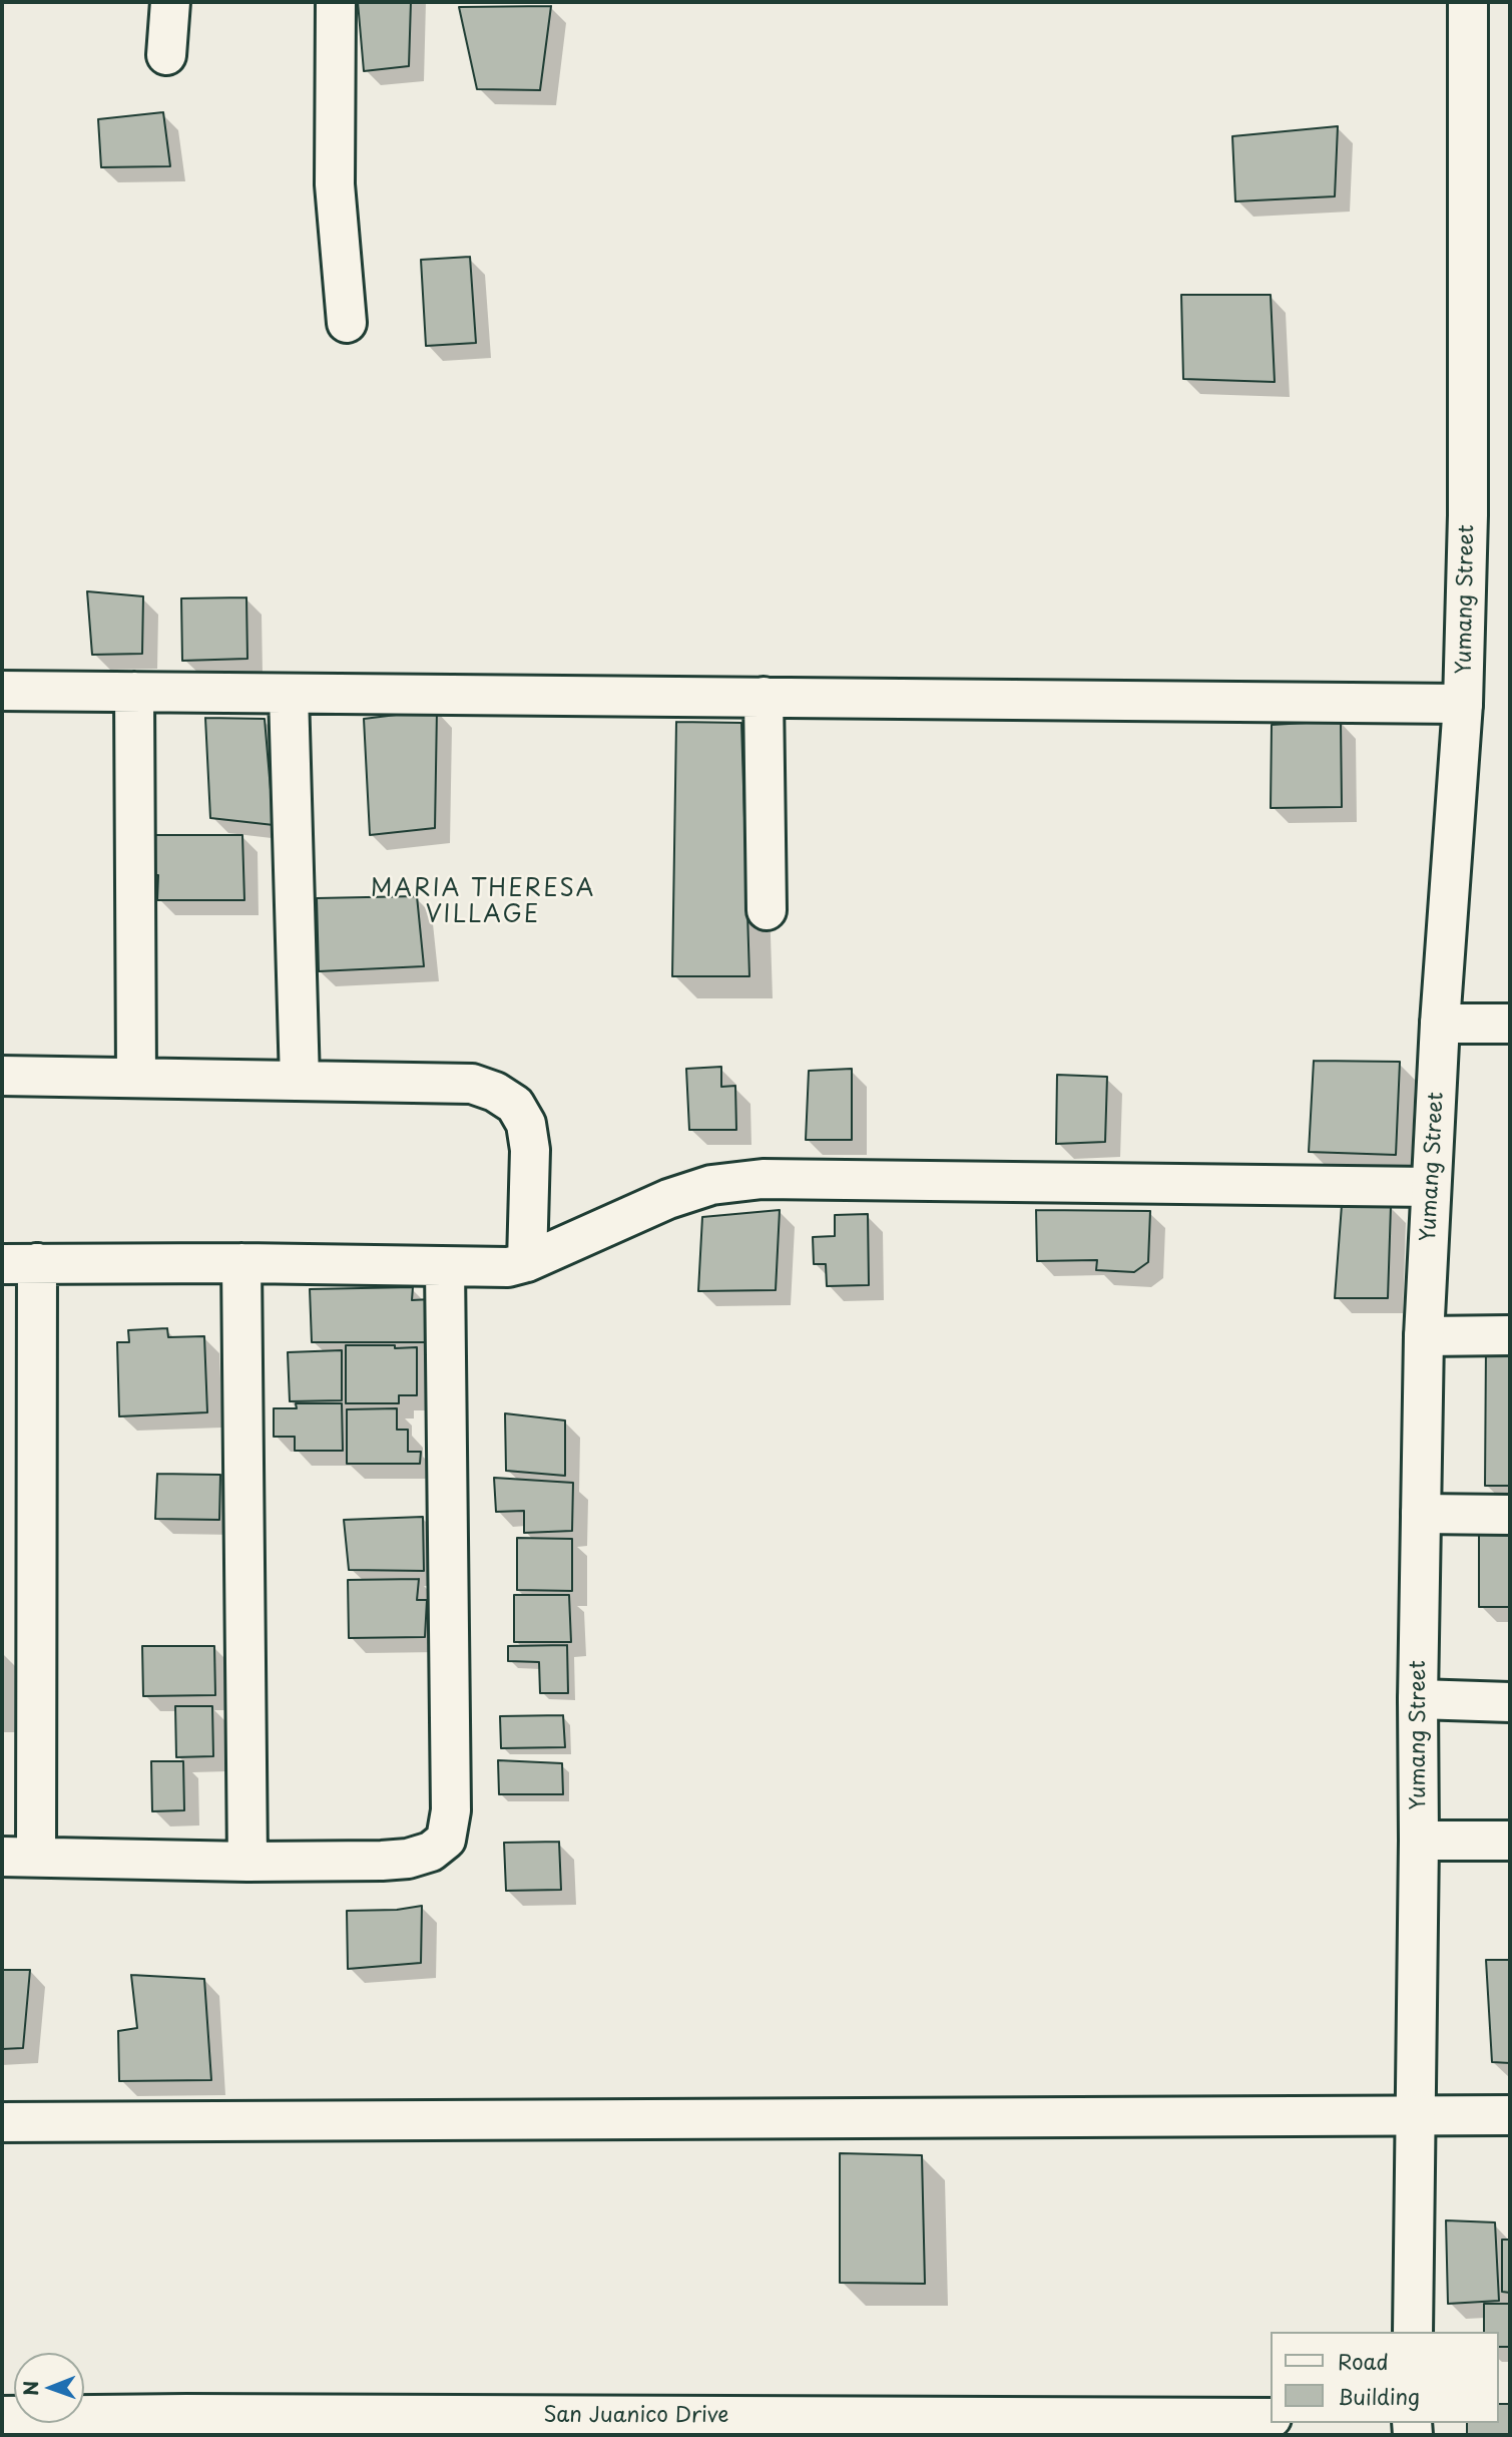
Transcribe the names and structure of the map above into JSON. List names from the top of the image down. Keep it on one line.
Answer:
{"streets":{"street":["Yumang Street","San Juanico Drive"]},"districts":["MARIA THERESA VILLAGE"],"legend":["Road","Building"],"north":"left"}
